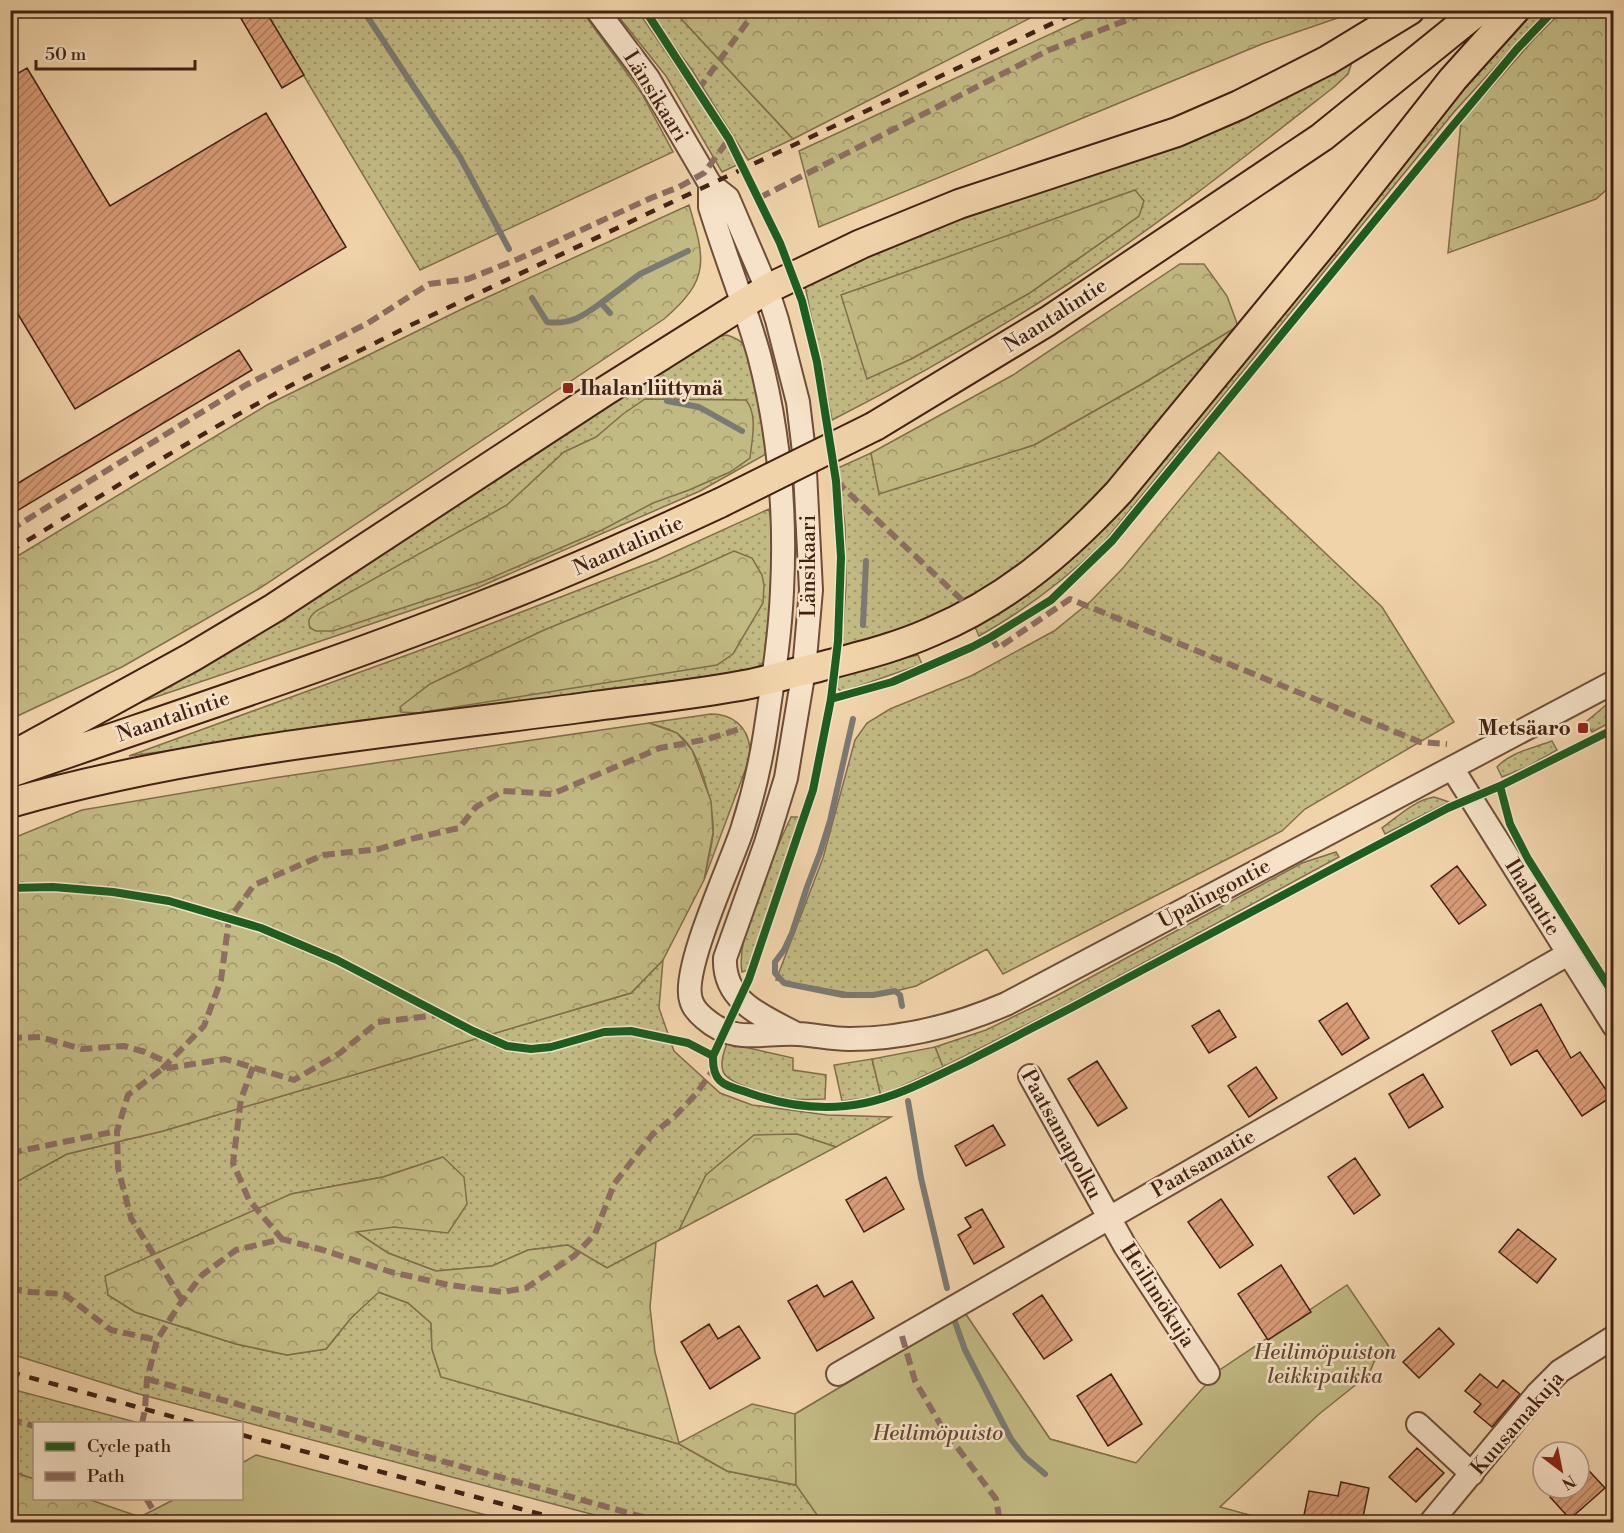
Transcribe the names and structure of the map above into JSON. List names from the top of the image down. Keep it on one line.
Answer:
{"streets":{"main road":["Naantalintie"],"street":["Länsikaari","Upalingontie","Ihalantie","Paatsamapolku","Paatsamatie","Heilimökuja","Kuusamakuja"]},"crossings":[["Länsikaari","Upalingontie"],["Upalingontie","Ihalantie"],["Ihalantie","Paatsamatie"],["Paatsamapolku","Paatsamatie"],["Paatsamapolku","Heilimökuja"],["Paatsamatie","Heilimökuja"]],"parks":["Heilimöpuiston leikkipaikka","Heilimöpuisto"],"places":{"transit":["Ihalan liittymä","Metsäaro"]},"legend":["Cycle path","Path"],"scale_bar":"50 m","north":"bottom right"}
